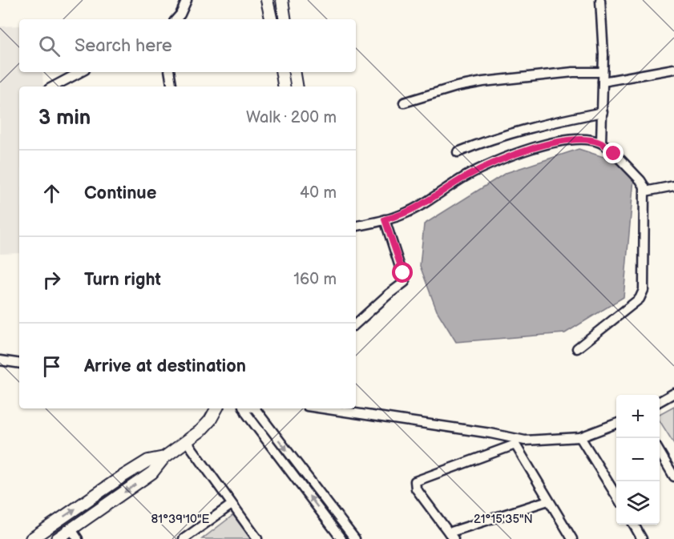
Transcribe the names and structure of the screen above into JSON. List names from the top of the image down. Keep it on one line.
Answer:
{"page":{"search":"Search here","heading":["3 min","Walk · 200 m"],"list":[["Continue","40 m"],["Turn right","160 m"],"Arrive at destination"],"map_buttons":["+","−"]},"coordinates":["81°39'10\"E","21°15'35\"N"]}
